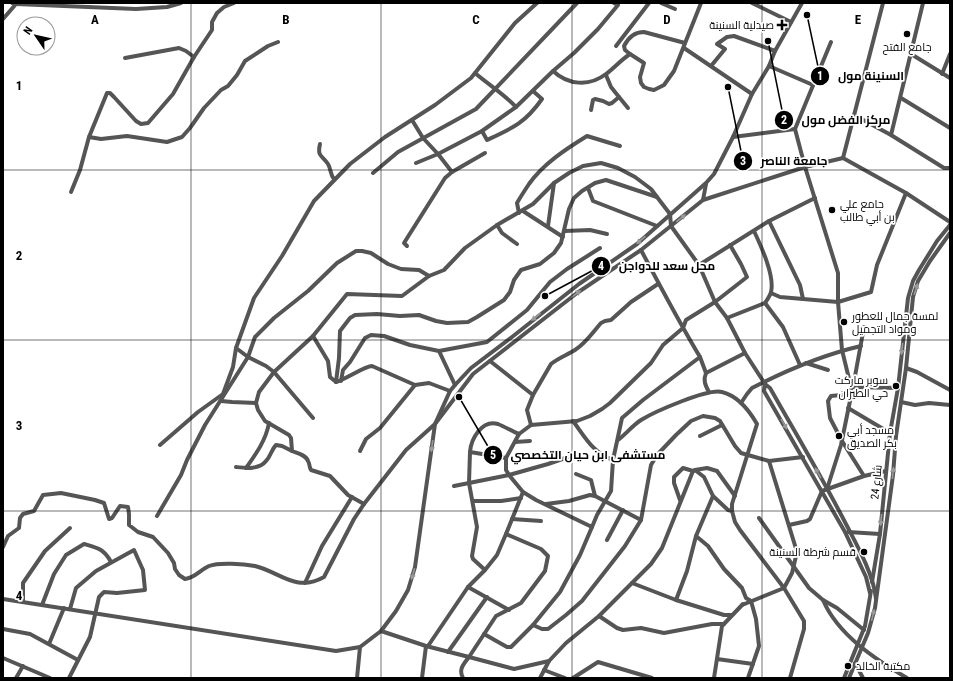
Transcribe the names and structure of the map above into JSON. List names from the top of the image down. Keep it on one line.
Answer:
{"streets":{"street":["شارع 24"]},"places":{"other":["السنينة مول","جامع الفتح","مركز الفضل مول","جامعة الناصر","جامع علي بن أبي طالب","محل سعد للدواجن","لمسة جمال للعطور ومواد التجميل","سوبر ماركت حي الطيران","مستشفى ابن حيان التخصصي","مسجد أبي بكر الصديق","قسم شرطة السنينة","مكتبة الخالد"],"health":["صيدلية السنينة"]},"north":"top left","grid":{"columns":["A","B","C","D","E"],"rows":["1","2","3","4"]}}
